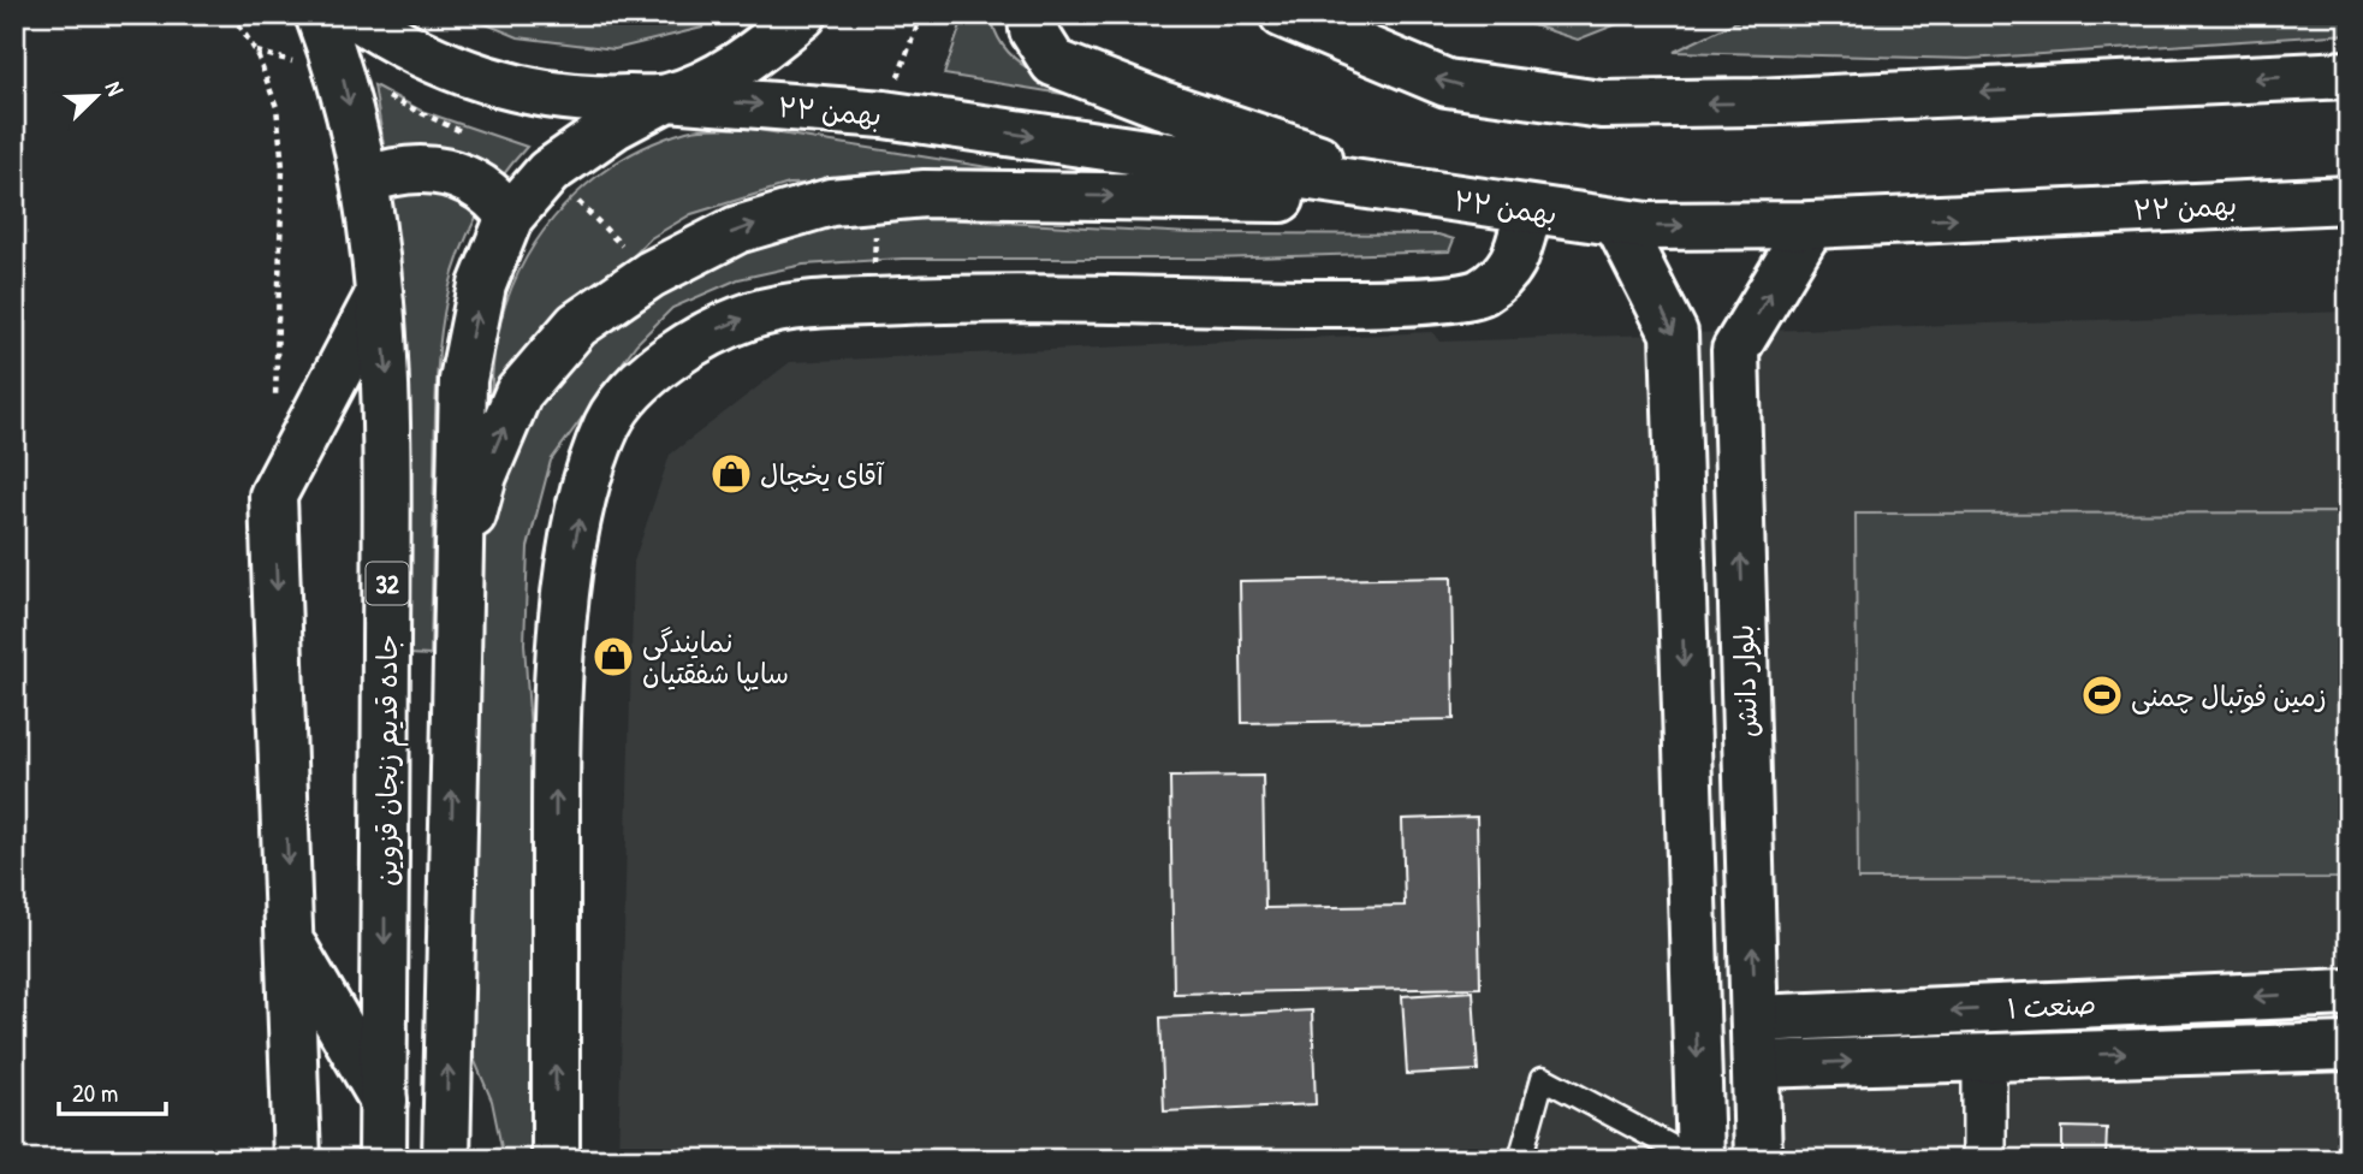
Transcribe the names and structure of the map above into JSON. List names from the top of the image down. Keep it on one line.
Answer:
{"streets":{"main road":["۲۲ بهمن","32","بلوار دانش","جاده قدیم زنجان قزوین","صنعت ۱"]},"crossings":[["۲۲ بهمن","بلوار دانش"],["بلوار دانش","صنعت ۱"]],"places":{"shop":["آقای یخچال","نمایندگی سایپا شفقتیان"],"sports":["زمین فوتبال چمنی"]},"scale_bar":"20 m","north":"top right"}
